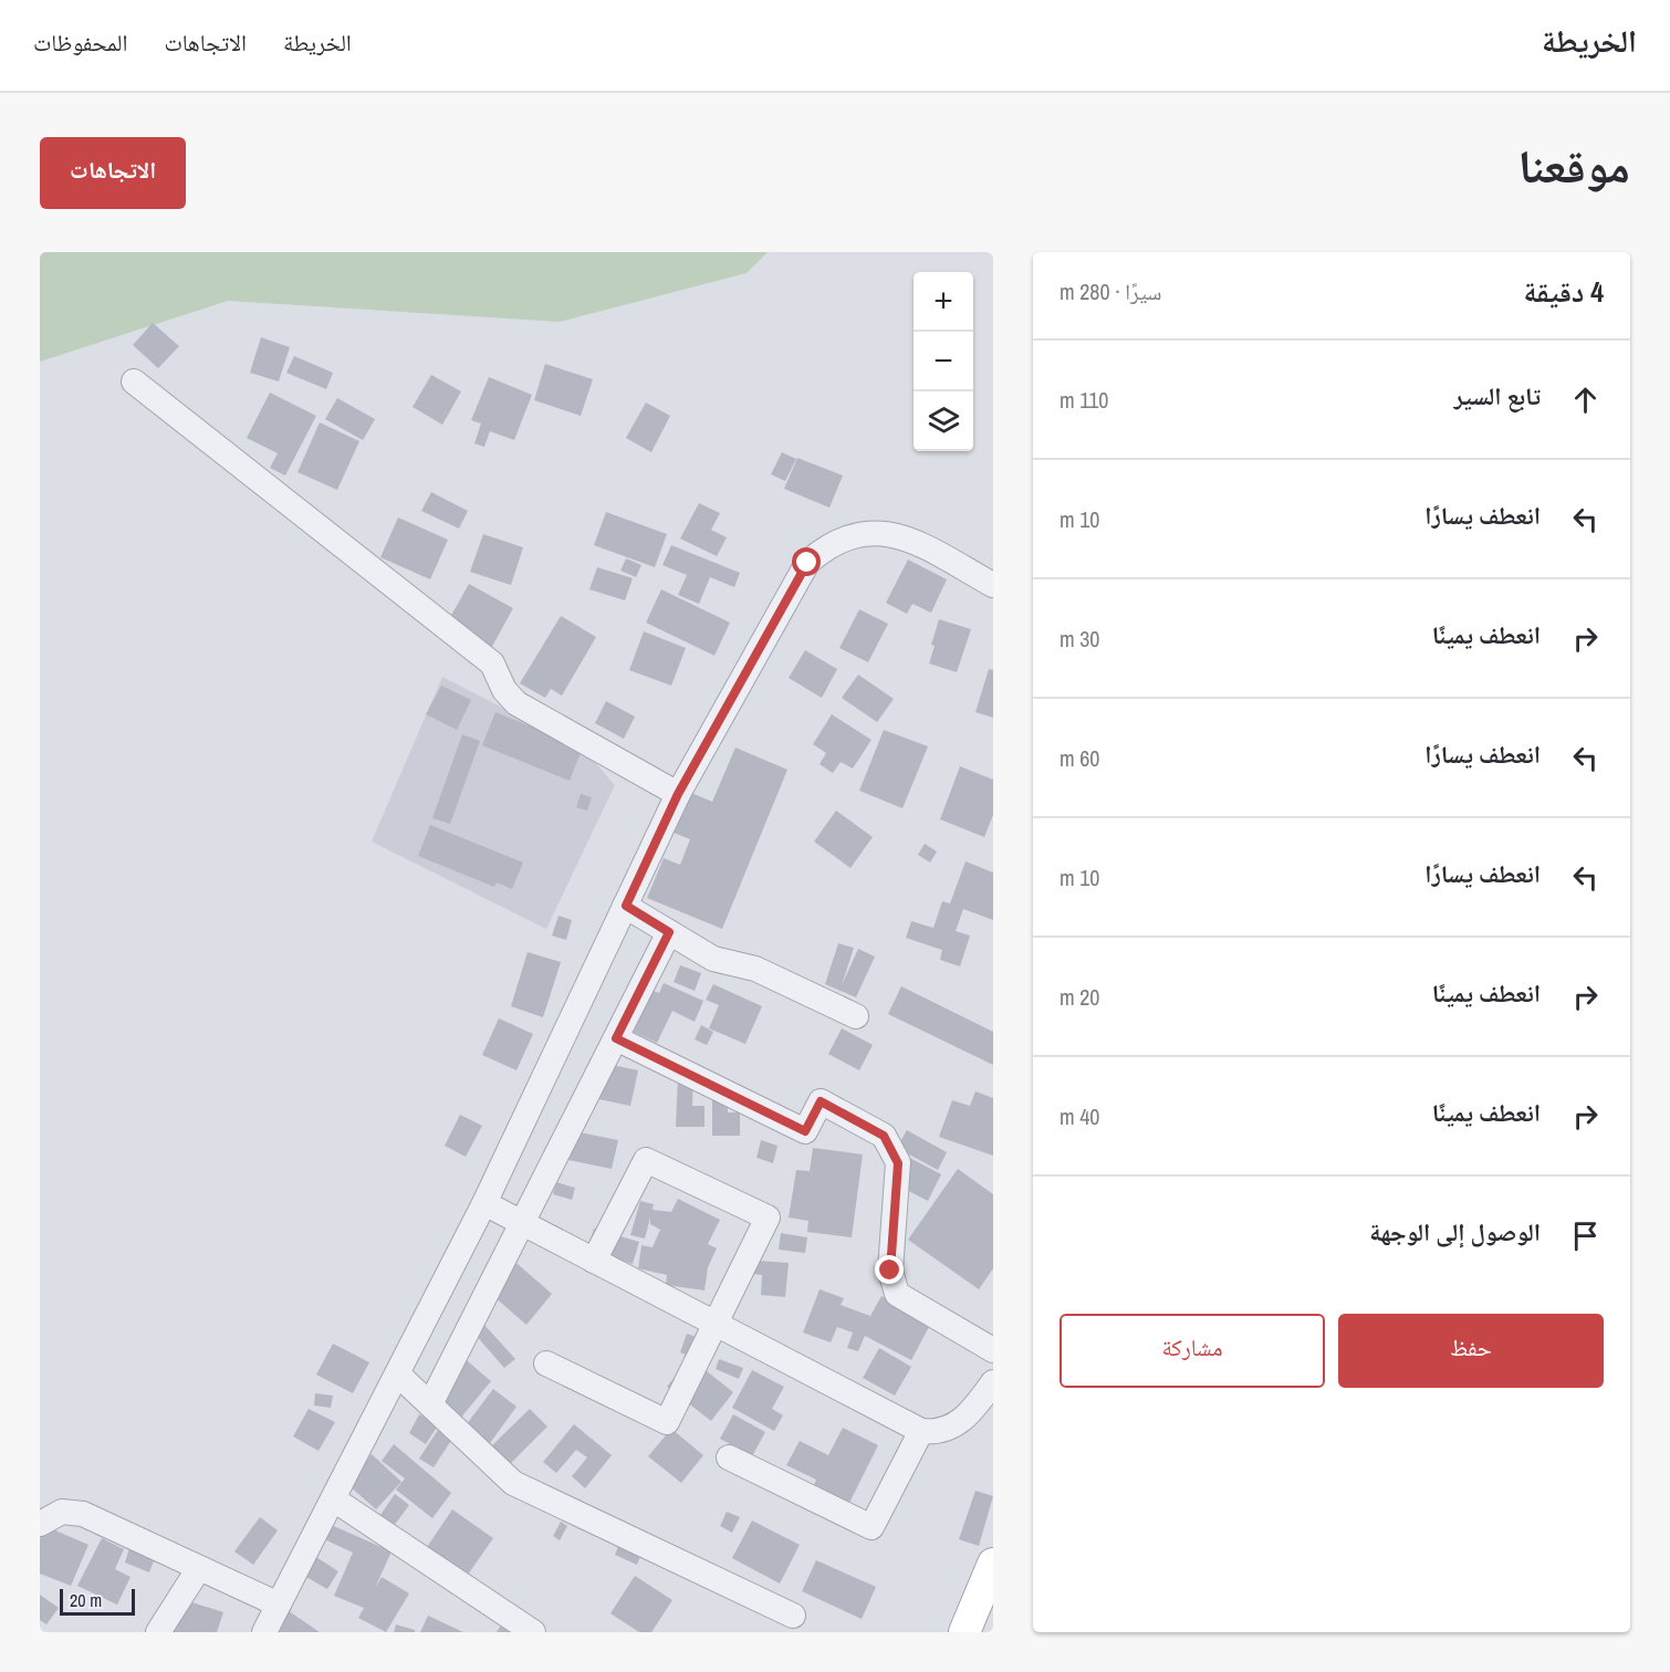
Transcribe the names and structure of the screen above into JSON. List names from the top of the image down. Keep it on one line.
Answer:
{"scale_bar":"20 m","page":{"header":"الخريطة","nav":["الخريطة","الاتجاهات","المحفوظات"],"title":"موقعنا","buttons":["الاتجاهات",["حفظ","مشاركة"]],"heading":["4 دقيقة","سيرًا · 280 m"],"map_buttons":["+","−"],"list":[["تابع السير","110 m"],["انعطف يسارًا","10 m"],["انعطف يمينًا","30 m"],["انعطف يسارًا","60 m"],["انعطف يسارًا","10 m"],["انعطف يمينًا","20 m"],["انعطف يمينًا","40 m"],"الوصول إلى الوجهة"],"scale":"20 m"}}
